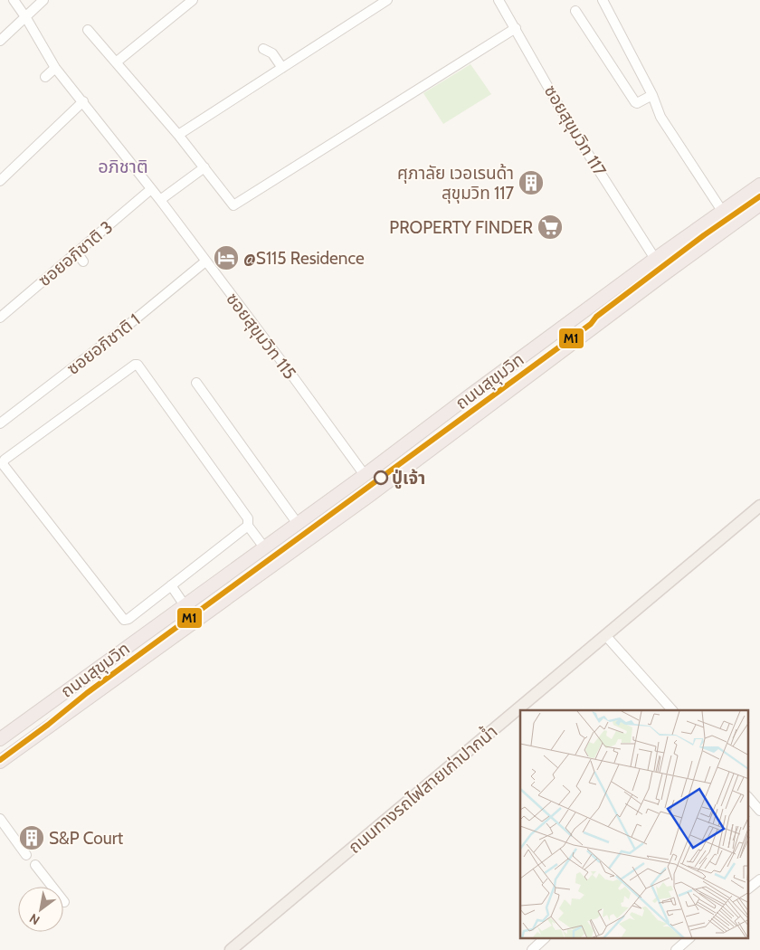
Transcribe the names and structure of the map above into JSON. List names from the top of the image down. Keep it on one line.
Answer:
{"streets":{"highway":["ถนนสุขุมวิท"],"main road":["ถนนทางรถไฟสายเก่าปากน้ำ"],"street":["ซอยสุขุมวิท 117","ซอยอภิชาติ 3","ซอยสุขุมวิท 115","ซอยอภิชาติ 1"]},"crossings":[["ซอยสุขุมวิท 117","ถนนสุขุมวิท"],["ซอยอภิชาติ 3","ซอยสุขุมวิท 115"],["ซอยสุขุมวิท 115","ซอยอภิชาติ 1"],["ซอยสุขุมวิท 115","ถนนสุขุมวิท"]],"districts":["อภิชาติ"],"places":{"building":["ศุภาลัย เวอเรนด้า สุขุมวิท 117","S&P Court"],"supermarket":["PROPERTY FINDER"],"hotel":["@S115 Residence"],"other":["ปู่เจ้า"]},"lines":["transit line M1"],"north":"bottom left"}
